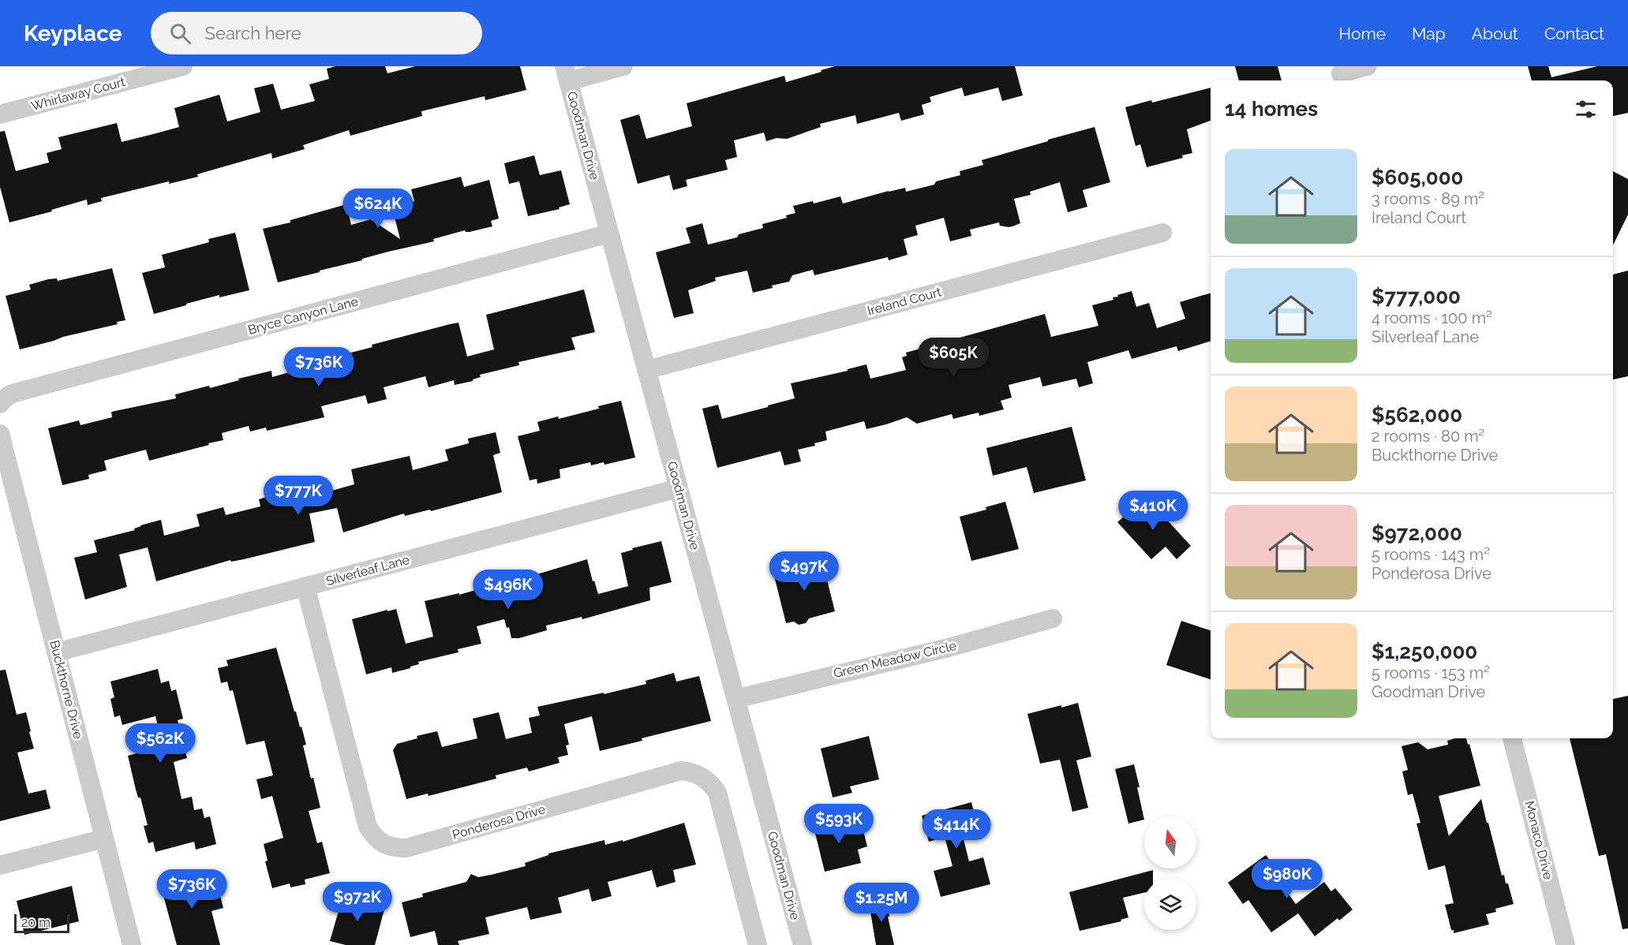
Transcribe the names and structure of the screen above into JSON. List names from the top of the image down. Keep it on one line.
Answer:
{"streets":{"street":["Whirlaway Court","Goodman Drive","Ireland Court","Bryce Canyon Lane","Silverleaf Lane","Green Meadow Circle","Buckthorne Drive","Ponderosa Drive","Monaco Drive"]},"crossings":[["Goodman Drive","Ireland Court"],["Goodman Drive","Bryce Canyon Lane"],["Goodman Drive","Silverleaf Lane"],["Goodman Drive","Green Meadow Circle"],["Silverleaf Lane","Buckthorne Drive"],["Silverleaf Lane","Ponderosa Drive"]],"scale_bar":"20 m","north":"top","page":{"header":"Keyplace","search":"Search here","nav":["Home","Map","About","Contact"],"heading":"14 homes","list":[{"name":"$605,000","note":"3 rooms · 89 m² · Ireland Court"},{"name":"$777,000","note":"4 rooms · 100 m² · Silverleaf Lane"},{"name":"$562,000","note":"2 rooms · 80 m² · Buckthorne Drive"},{"name":"$972,000","note":"5 rooms · 143 m² · Ponderosa Drive"},{"name":"$1,250,000","note":"5 rooms · 153 m² · Goodman Drive"}],"price":["$624K","$605K","$736K","$777K","$410K","$497K","$496K","$562K","$593K","$414K","$980K","$736K","$972K","$1.25M"],"scale":"20 m"}}
